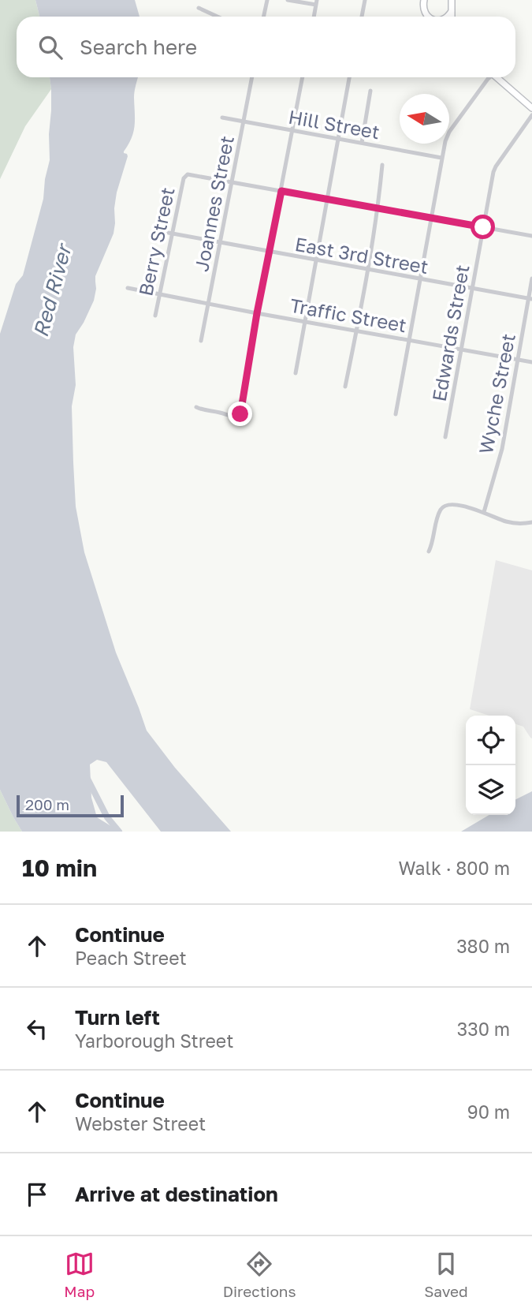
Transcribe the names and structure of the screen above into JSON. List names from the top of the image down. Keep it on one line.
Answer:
{"streets":{"street":["Hill Street","Joannes Street","Berry Street","East 3rd Street","Traffic Street","Edwards Street","Wyche Street"]},"crossings":[["Hill Street","Joannes Street"],["Joannes Street","Berry Street"],["Joannes Street","East 3rd Street"],["Joannes Street","Traffic Street"],["Berry Street","East 3rd Street"],["Berry Street","Traffic Street"],["East 3rd Street","Edwards Street"],["East 3rd Street","Wyche Street"],["Traffic Street","Edwards Street"],["Traffic Street","Wyche Street"]],"water":["Red River"],"scale_bar":"200 m","north":"left","page":{"search":"Search here","scale":"200 m","heading":["10 min","Walk · 800 m"],"list":[["Continue","Peach Street","380 m"],["Turn left","Yarborough Street","330 m"],["Continue","Webster Street","90 m"],"Arrive at destination"],"nav":["Map","Directions","Saved"]}}
